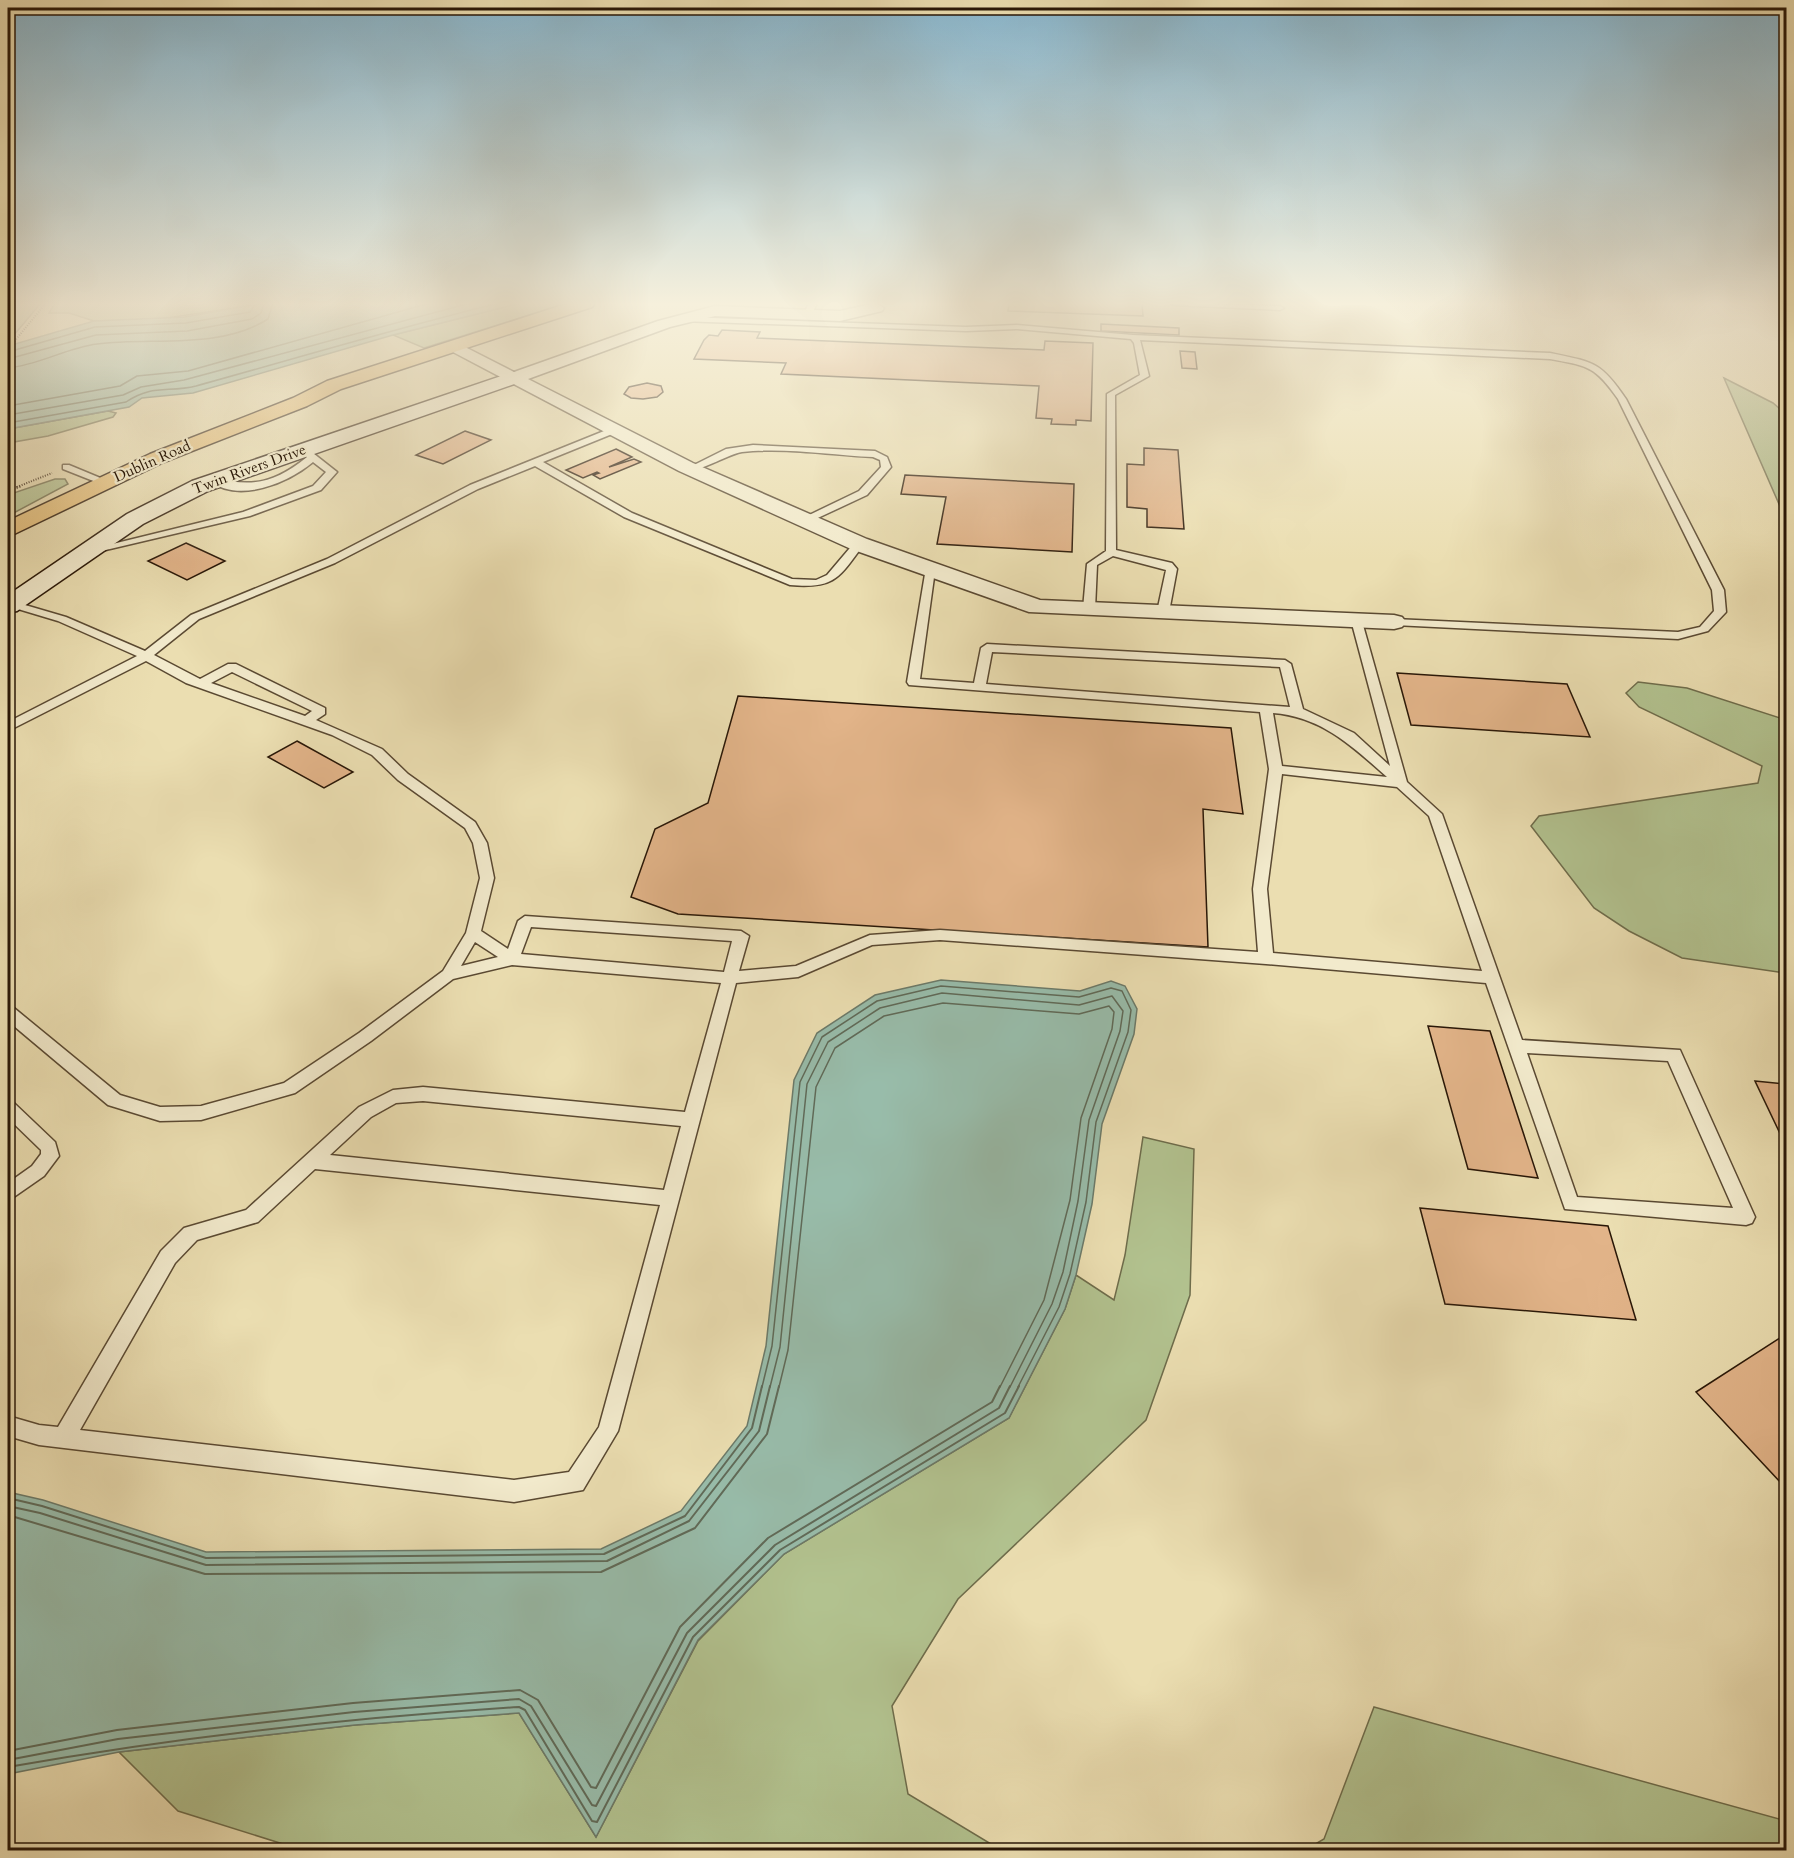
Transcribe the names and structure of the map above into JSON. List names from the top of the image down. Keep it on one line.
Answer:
{"streets":{"main road":["Dublin Road"],"street":["Twin Rivers Drive"]}}
